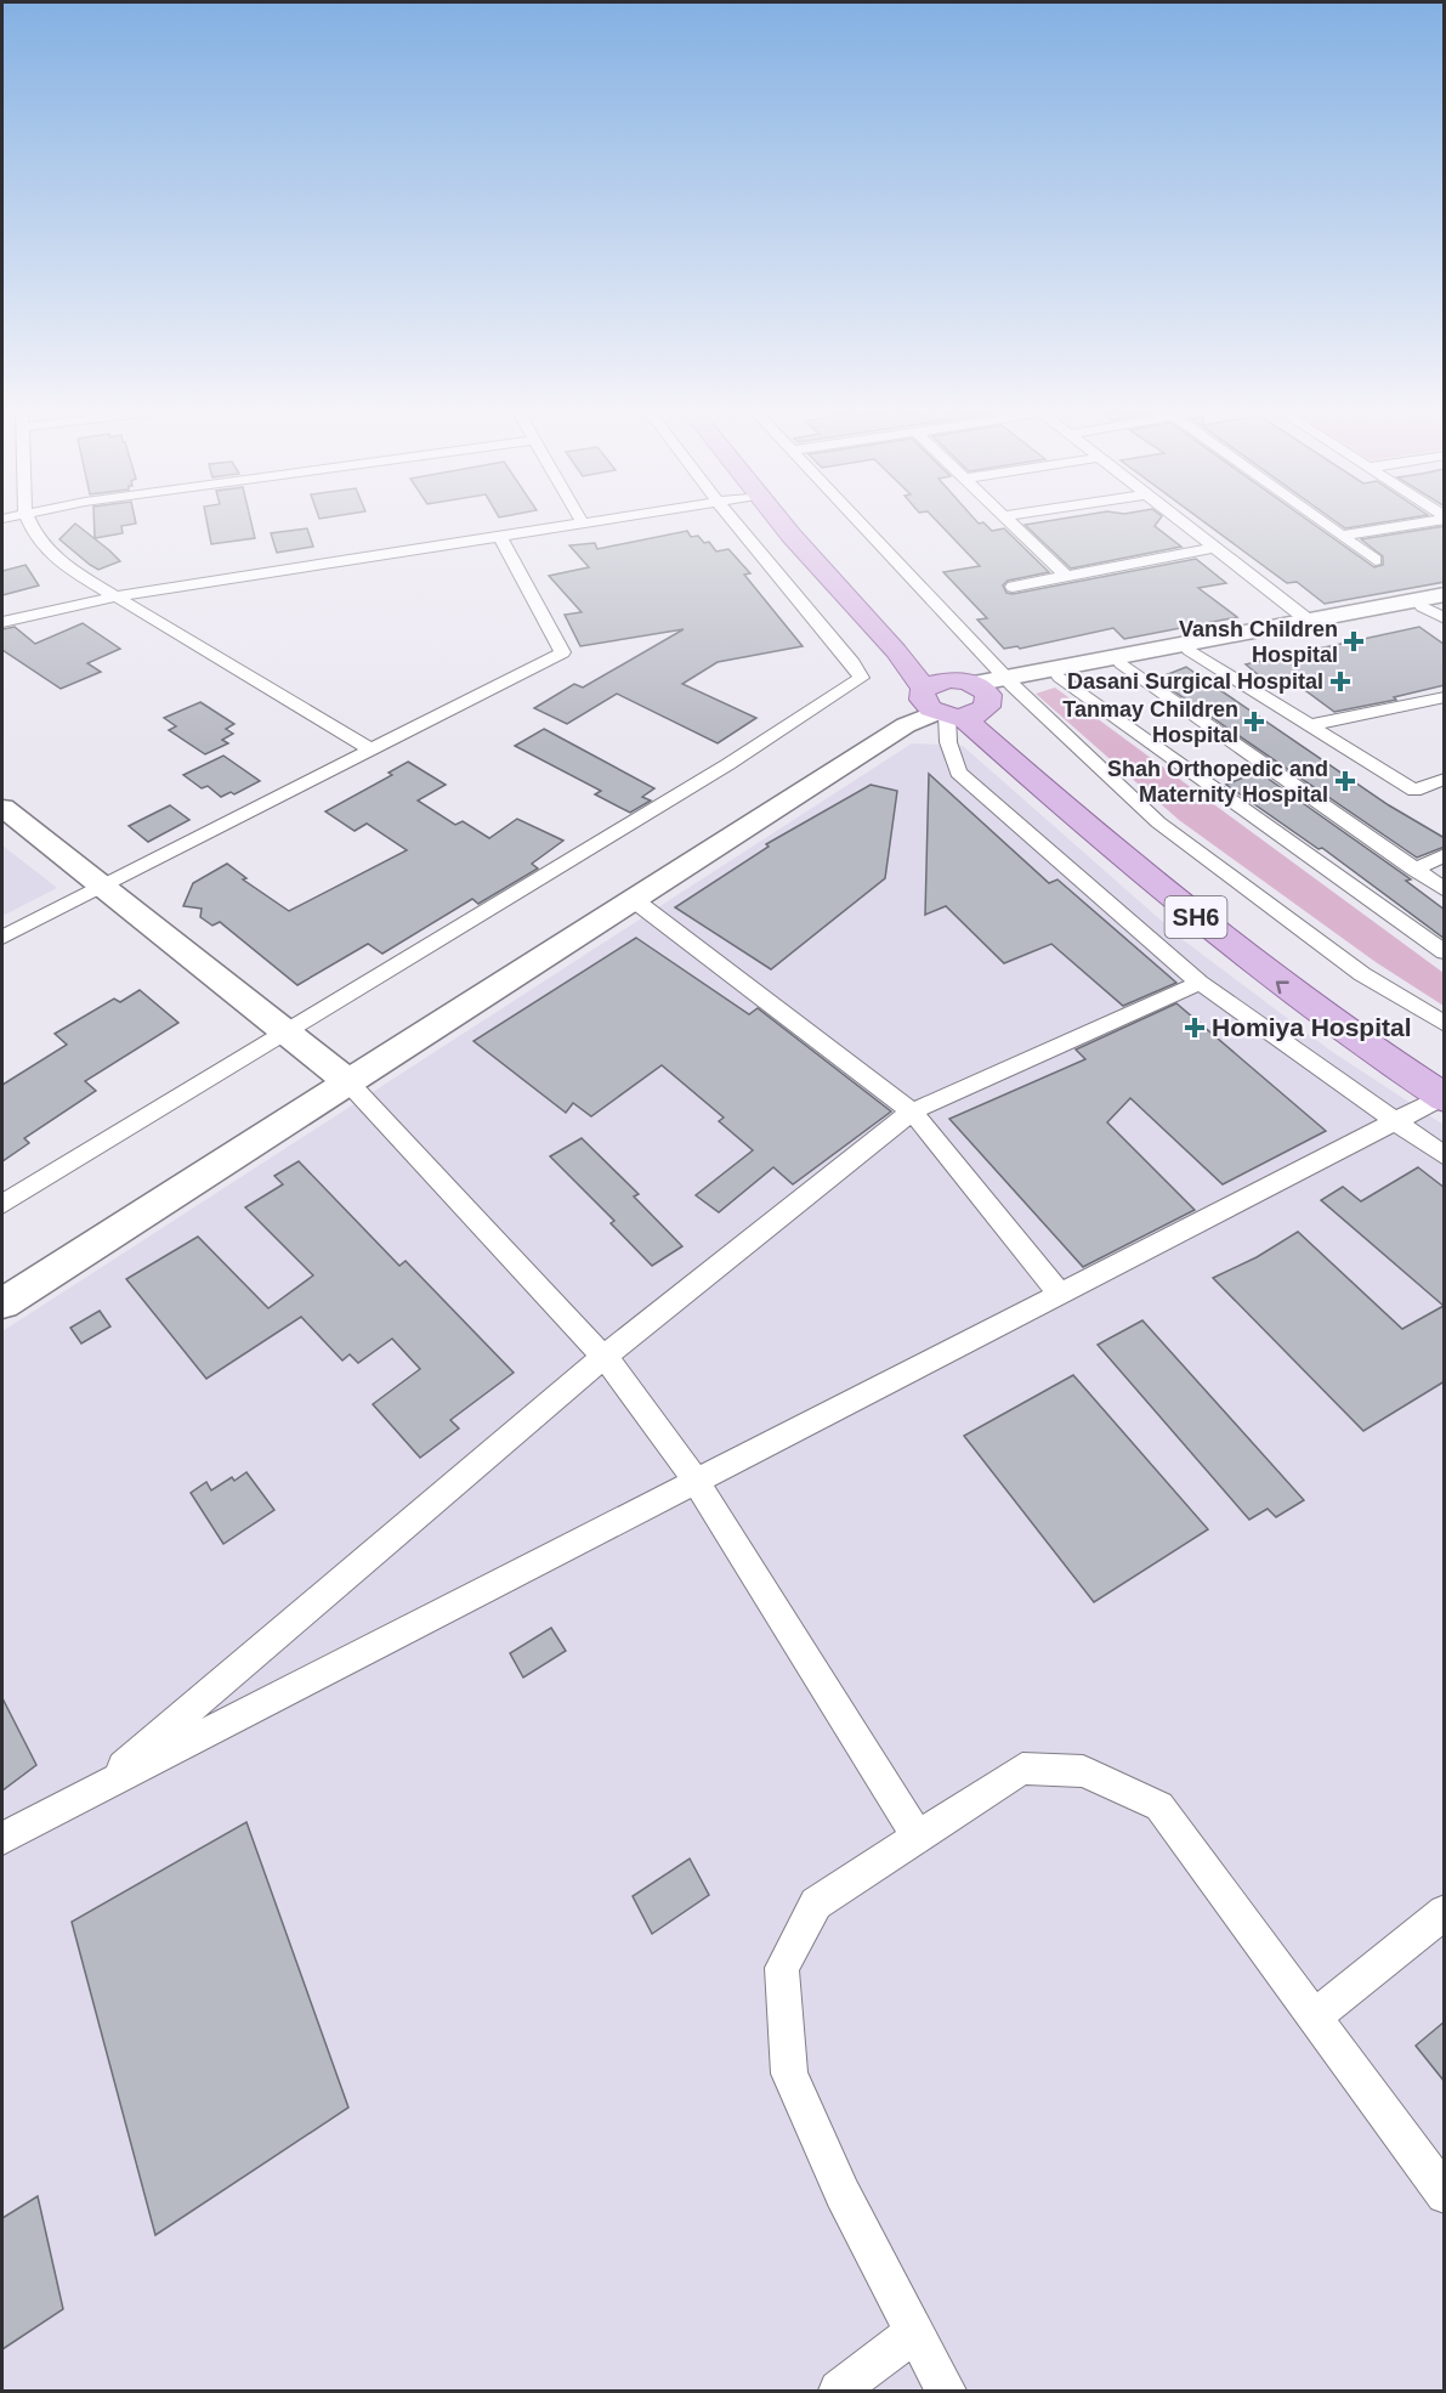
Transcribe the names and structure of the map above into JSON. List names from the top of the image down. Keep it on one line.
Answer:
{"streets":{"main road":["SH6"]},"places":{"health":["Vansh Children Hospital","Dasani Surgical Hospital","Tanmay Children Hospital","Shah Orthopedic and Maternity Hospital","Homiya Hospital"]}}
